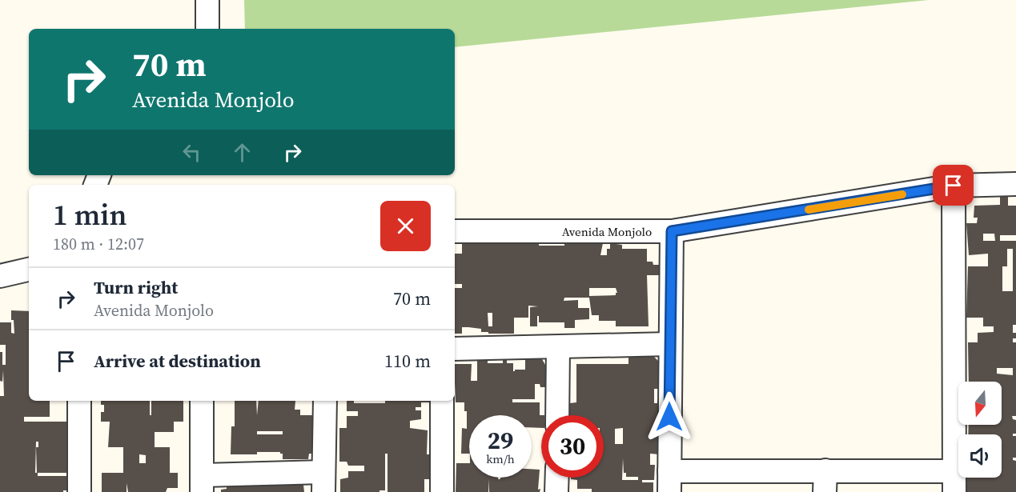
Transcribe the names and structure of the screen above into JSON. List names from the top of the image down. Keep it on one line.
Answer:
{"streets":{"street":["Avenida Monjolo"]},"north":"bottom","page":{"turn":["70 m","Avenida Monjolo"],"heading":["1 min","180 m · 12:07"],"list":[{"name":"Turn right","note":"Avenida Monjolo","value":"70 m"},{"name":"Arrive at destination","value":"110 m"}],"speed":"29 km/h","limit":"30"}}
